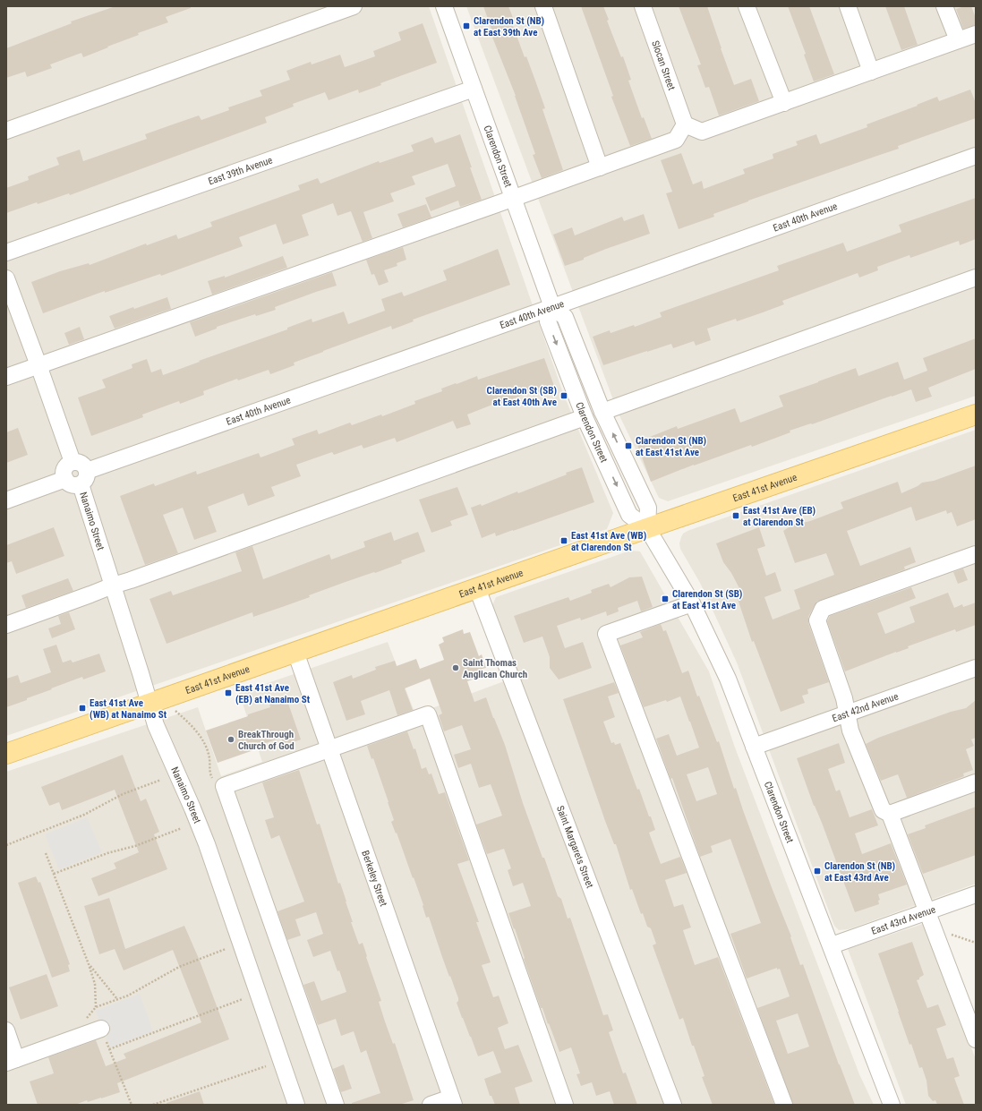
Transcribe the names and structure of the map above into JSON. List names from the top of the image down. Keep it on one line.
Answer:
{"streets":{"main road":["East 41st Avenue"],"street":["Slocan Street","Clarendon Street","East 39th Avenue","East 40th Avenue","Nanaimo Street","East 42nd Avenue","Saint Margarets Street","Berkeley Street","East 43rd Avenue"]},"crossings":[["Clarendon Street","East 39th Avenue"],["Clarendon Street","East 40th Avenue"],["Clarendon Street","East 41st Avenue"],["Clarendon Street","East 42nd Avenue"],["Clarendon Street","East 43rd Avenue"],["East 40th Avenue","Nanaimo Street"],["East 41st Avenue","Nanaimo Street"],["East 41st Avenue","Saint Margarets Street"],["East 41st Avenue","Berkeley Street"]],"places":{"transit":["Clarendon St (NB) at East 39th Ave","Clarendon St (SB) at East 40th Ave","Clarendon St (NB) at East 41st Ave","East 41st Ave (EB) at Clarendon St","East 41st Ave (WB) at Clarendon St","Clarendon St (SB) at East 41st Ave","East 41st Ave (EB) at Nanaimo St","East 41st Ave (WB) at Nanaimo St","Clarendon St (NB) at East 43rd Ave"],"other":["Saint Thomas Anglican Church","BreakThrough Church of God"]}}
